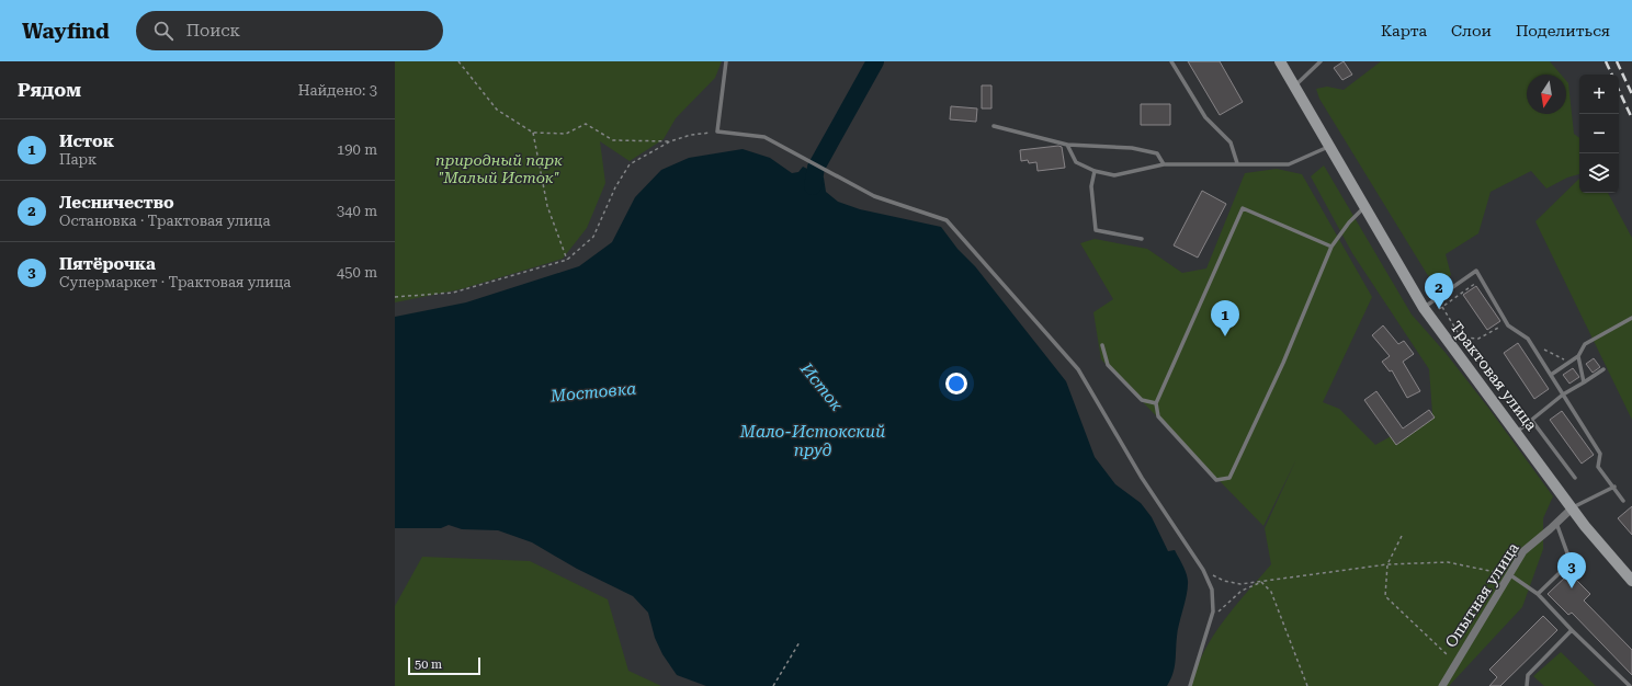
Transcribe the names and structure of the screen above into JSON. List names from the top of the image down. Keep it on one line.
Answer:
{"streets":{"main road":["Трактовая улица"],"street":["Опытная улица"]},"crossings":[["Трактовая улица","Опытная улица"]],"water":["Исток","Мостовка","Мало-Истокский пруд"],"parks":["природный парк \"Малый Исток\""],"scale_bar":"50 m","north":"bottom","page":{"header":"Wayfind","search":"Поиск","nav":["Карта","Слои","Поделиться"],"heading":["Рядом","Найдено: 3"],"map_buttons":["+","−"],"list":[{"mark":"1","name":"Исток","note":"Парк","value":"190 m"},{"mark":"2","name":"Лесничество","note":"Остановка · Трактовая улица","value":"340 m"},{"mark":"3","name":"Пятёрочка","note":"Супермаркет · Трактовая улица","value":"450 m"}],"pins":["2","1","3"],"scale":"50 m"}}
